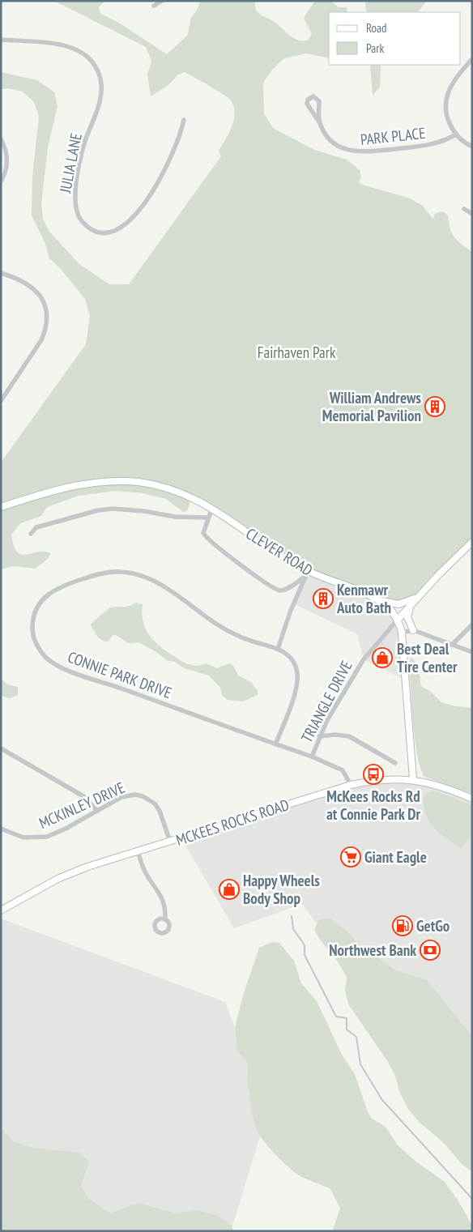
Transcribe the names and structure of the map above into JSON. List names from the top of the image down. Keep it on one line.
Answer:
{"streets":{"street":["PARK PLACE","JULIA LANE","CLEVER ROAD","CONNIE PARK DRIVE","TRIANGLE DRIVE","MCKINLEY DRIVE","MCKEES ROCKS ROAD"]},"crossings":[["CLEVER ROAD","TRIANGLE DRIVE"],["CLEVER ROAD","MCKEES ROCKS ROAD"],["CONNIE PARK DRIVE","TRIANGLE DRIVE"],["TRIANGLE DRIVE","MCKEES ROCKS ROAD"],["MCKINLEY DRIVE","MCKEES ROCKS ROAD"]],"parks":["Fairhaven Park"],"places":{"building":["William Andrews Memorial Pavilion","Kenmawr Auto Bath"],"shop":["Best Deal Tire Center","Happy Wheels Body Shop"],"bus stop":["McKees Rocks Rd at Connie Park Dr"],"supermarket":["Giant Eagle"],"fuel station":["GetGo"],"bank":["Northwest Bank"]},"legend":["Road","Park"]}
